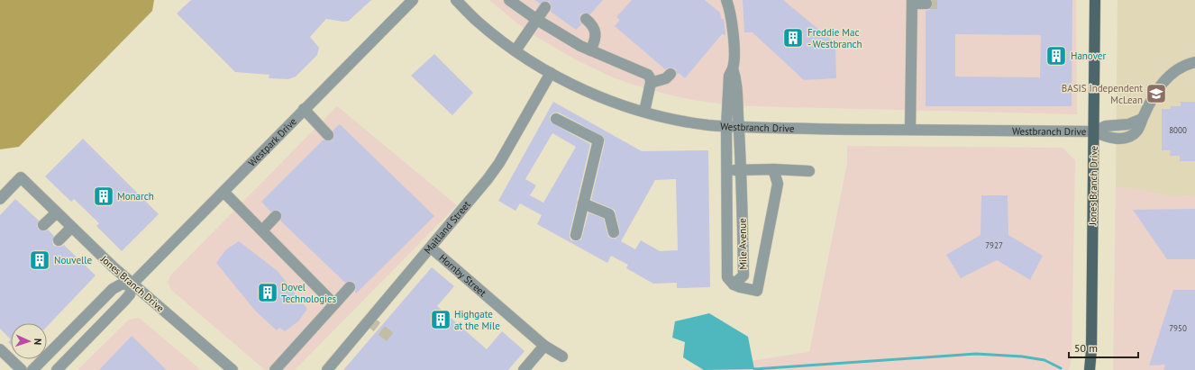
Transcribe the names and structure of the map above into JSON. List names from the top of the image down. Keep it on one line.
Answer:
{"streets":{"main road":["Jones Branch Drive"],"street":["Westbranch Drive","Westpark Drive","Maitland Street","Mile Avenue","Hornby Street"]},"crossings":[["Westbranch Drive","Jones Branch Drive"],["Westbranch Drive","Maitland Street"],["Westbranch Drive","Mile Avenue"],["Westpark Drive","Jones Branch Drive"],["Maitland Street","Hornby Street"]],"places":{"building":["Freddie Mac - Westbranch","Hanover","Monarch","Nouvelle","Dovel Technologies","Highgate at the Mile"],"school or university":["BASIS Independent McLean"]},"house_numbers":["8000","7927","7950"],"scale_bar":"50 m","north":"right"}
